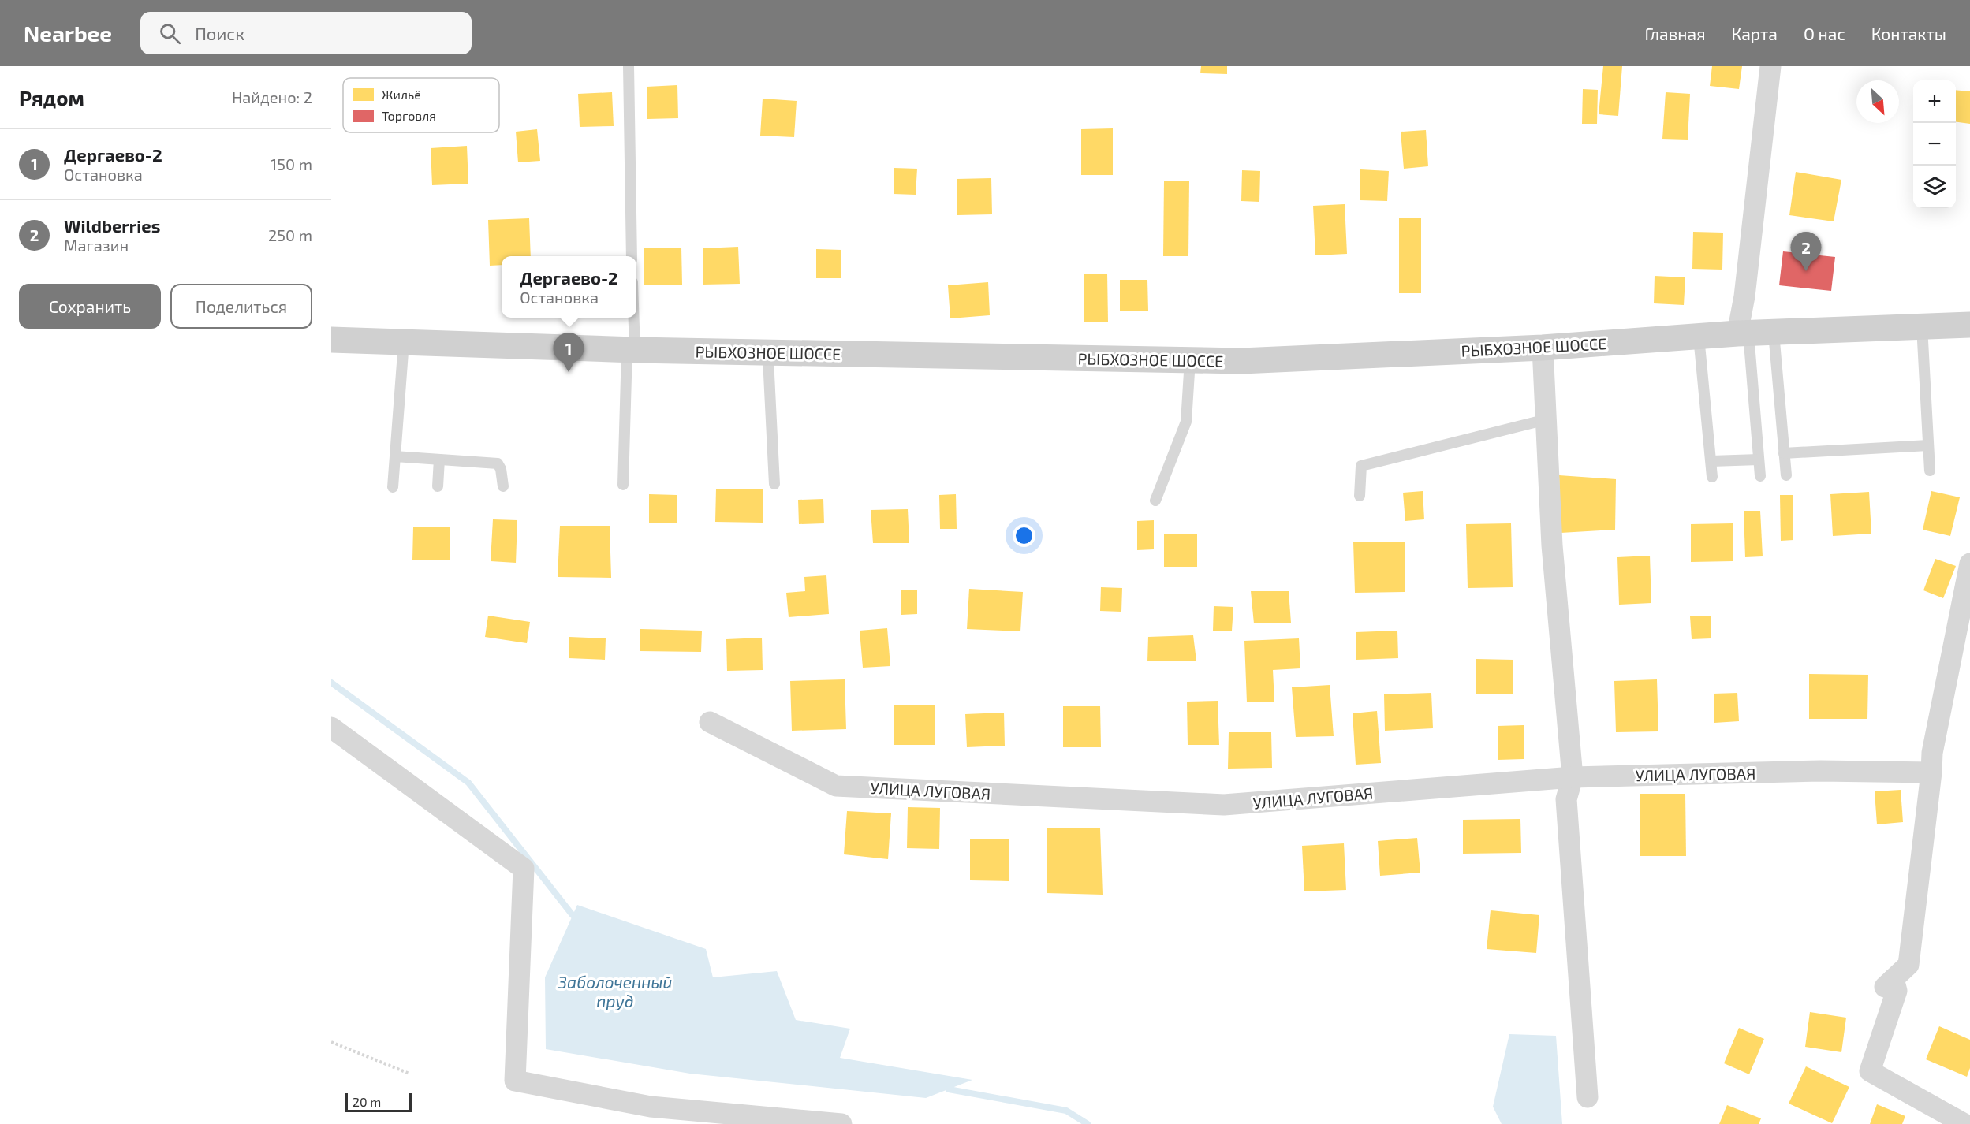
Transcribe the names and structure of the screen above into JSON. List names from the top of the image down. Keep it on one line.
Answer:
{"streets":{"main road":["РЫБХОЗНОЕ ШОССЕ"],"street":["УЛИЦА ЛУГОВАЯ"]},"water":["Заболоченный пруд"],"legend":["Жильё","Торговля"],"scale_bar":"20 m","north":"bottom right","page":{"header":"Nearbee","search":"Поиск","nav":["Главная","Карта","О нас","Контакты"],"heading":["Рядом","Найдено: 2"],"map_buttons":["+","−"],"list":[{"mark":"1","name":"Дергаево-2","note":"Остановка","value":"150 m"},{"mark":"2","name":"Wildberries","note":"Магазин","value":"250 m"}],"pins":["2","1"],"popup":["Дергаево-2","Остановка"],"buttons":["Сохранить","Поделиться"],"scale":"20 m"}}
